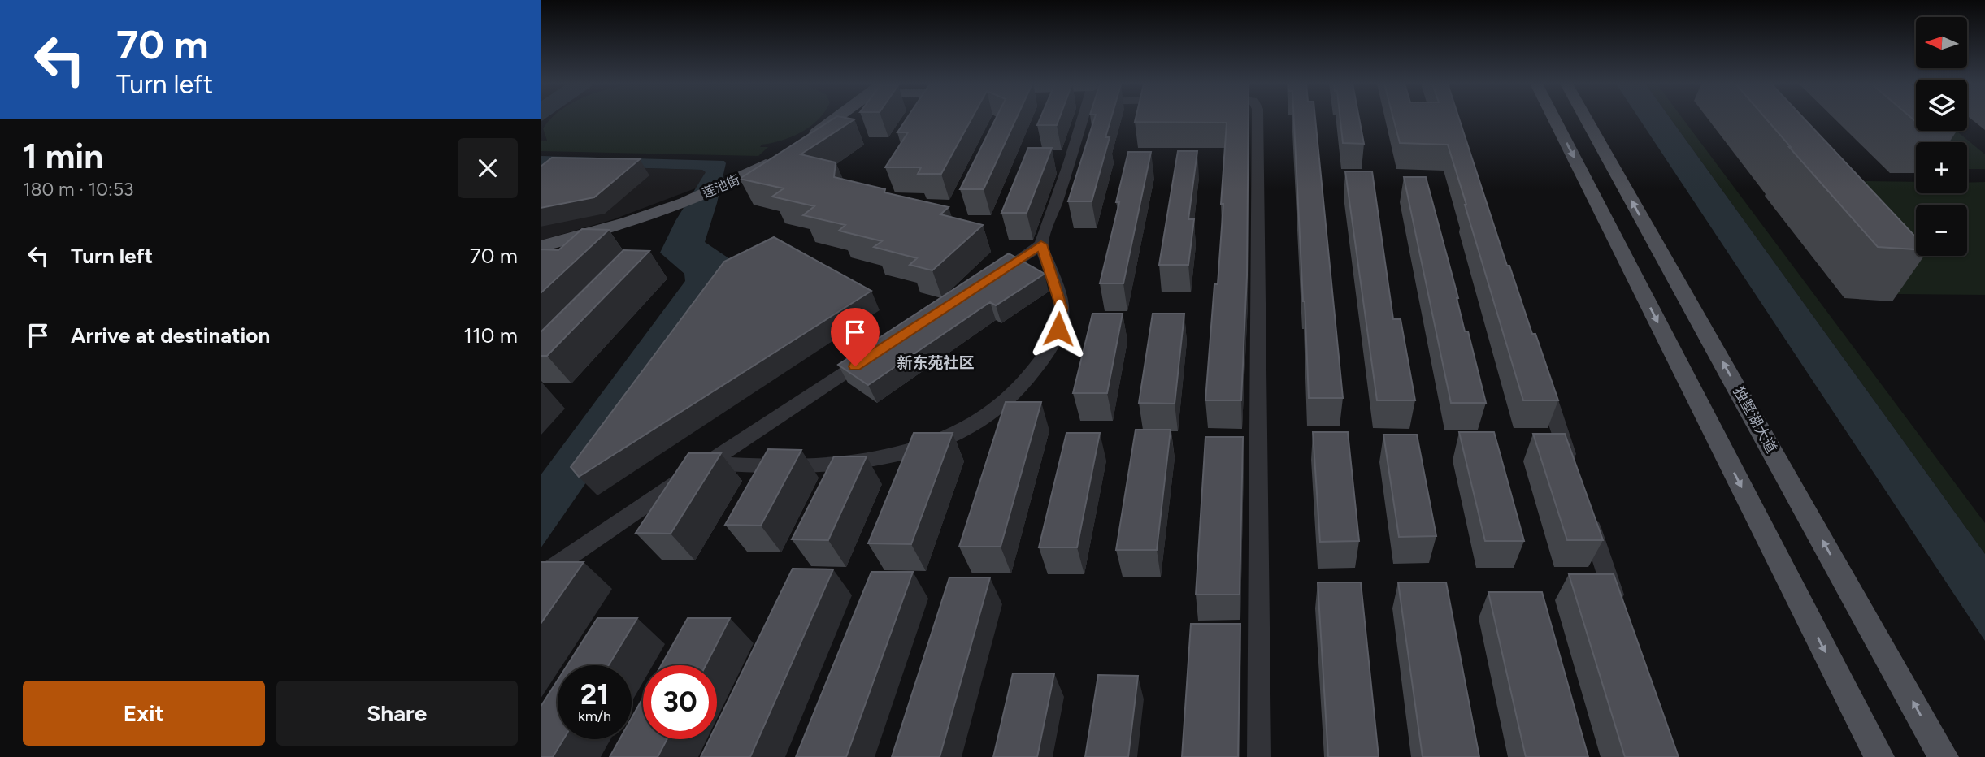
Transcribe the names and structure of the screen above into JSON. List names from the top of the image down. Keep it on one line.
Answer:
{"streets":{"main road":["莲池街","独墅湖大道"]},"districts":["新东苑社区"],"north":"left","page":{"turn":["70 m","Turn left"],"map_buttons":["+","−"],"heading":["1 min","180 m · 10:53"],"list":[{"name":"Turn left","value":"70 m"},{"name":"Arrive at destination","value":"110 m"}],"speed":"21 km/h","limit":"30","buttons":["Exit","Share"]}}
